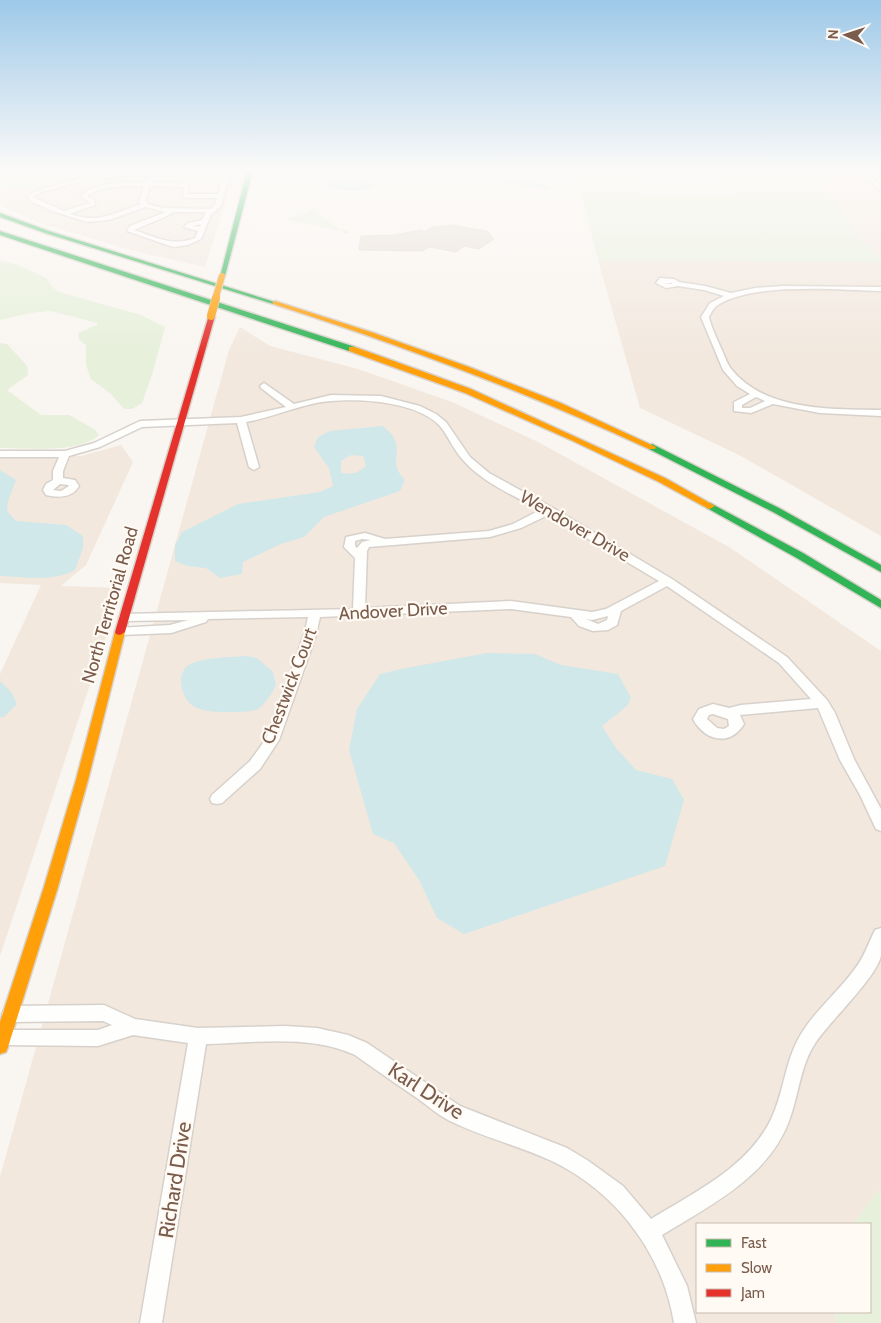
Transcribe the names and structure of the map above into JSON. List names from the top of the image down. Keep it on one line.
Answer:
{"streets":{"main road":["North Territorial Road"],"street":["Wendover Drive","Andover Drive","Chestwick Court","Karl Drive","Richard Drive"]},"crossings":[["Wendover Drive","North Territorial Road"],["Wendover Drive","Andover Drive"],["North Territorial Road","Andover Drive"],["North Territorial Road","Karl Drive"],["Andover Drive","Chestwick Court"],["Karl Drive","Richard Drive"]],"legend":["Fast","Slow","Jam"],"north":"left"}
